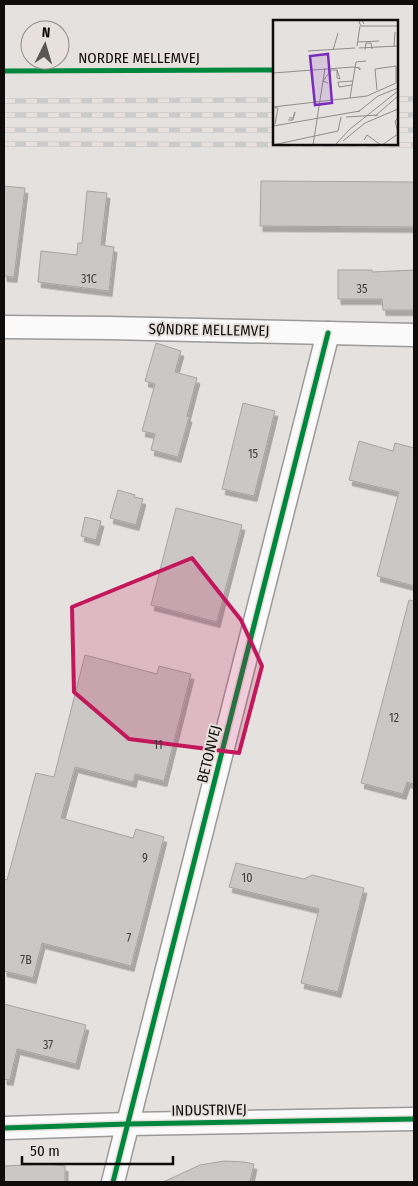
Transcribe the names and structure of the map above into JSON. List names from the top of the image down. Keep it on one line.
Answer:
{"streets":{"street":["SØNDRE MELLEMVEJ","BETONVEJ","INDUSTRIVEJ"],"cycle path":["NORDRE MELLEMVEJ"]},"crossings":[["SØNDRE MELLEMVEJ","BETONVEJ"],["BETONVEJ","INDUSTRIVEJ"]],"house_numbers":["31C","35","15","12","11","9","10","7","7B","37"],"scale_bar":"50 m","north":"top"}
